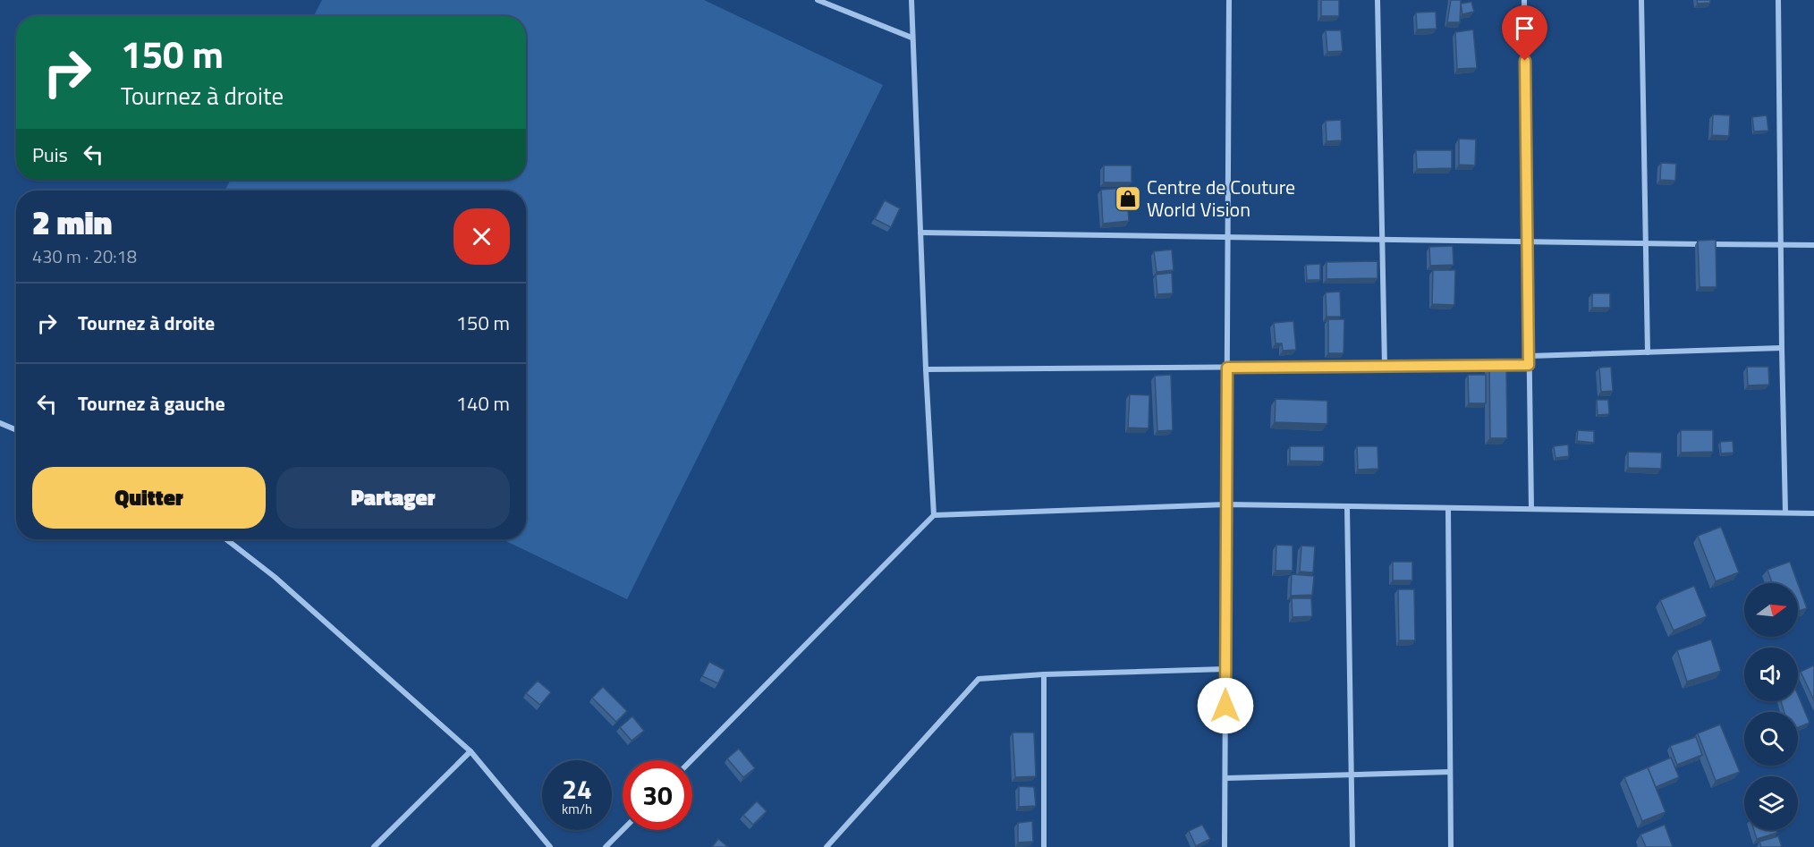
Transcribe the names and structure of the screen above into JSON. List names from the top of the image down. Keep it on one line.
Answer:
{"places":{"shop":["Centre de Couture World Vision"]},"north":"right","page":{"turn":["150 m","Tournez à droite"],"then":"Puis","heading":["2 min","430 m · 20:18"],"list":[{"name":"Tournez à droite","value":"150 m"},{"name":"Tournez à gauche","value":"140 m"}],"buttons":["Quitter","Partager"],"speed":"24 km/h","limit":"30"}}
